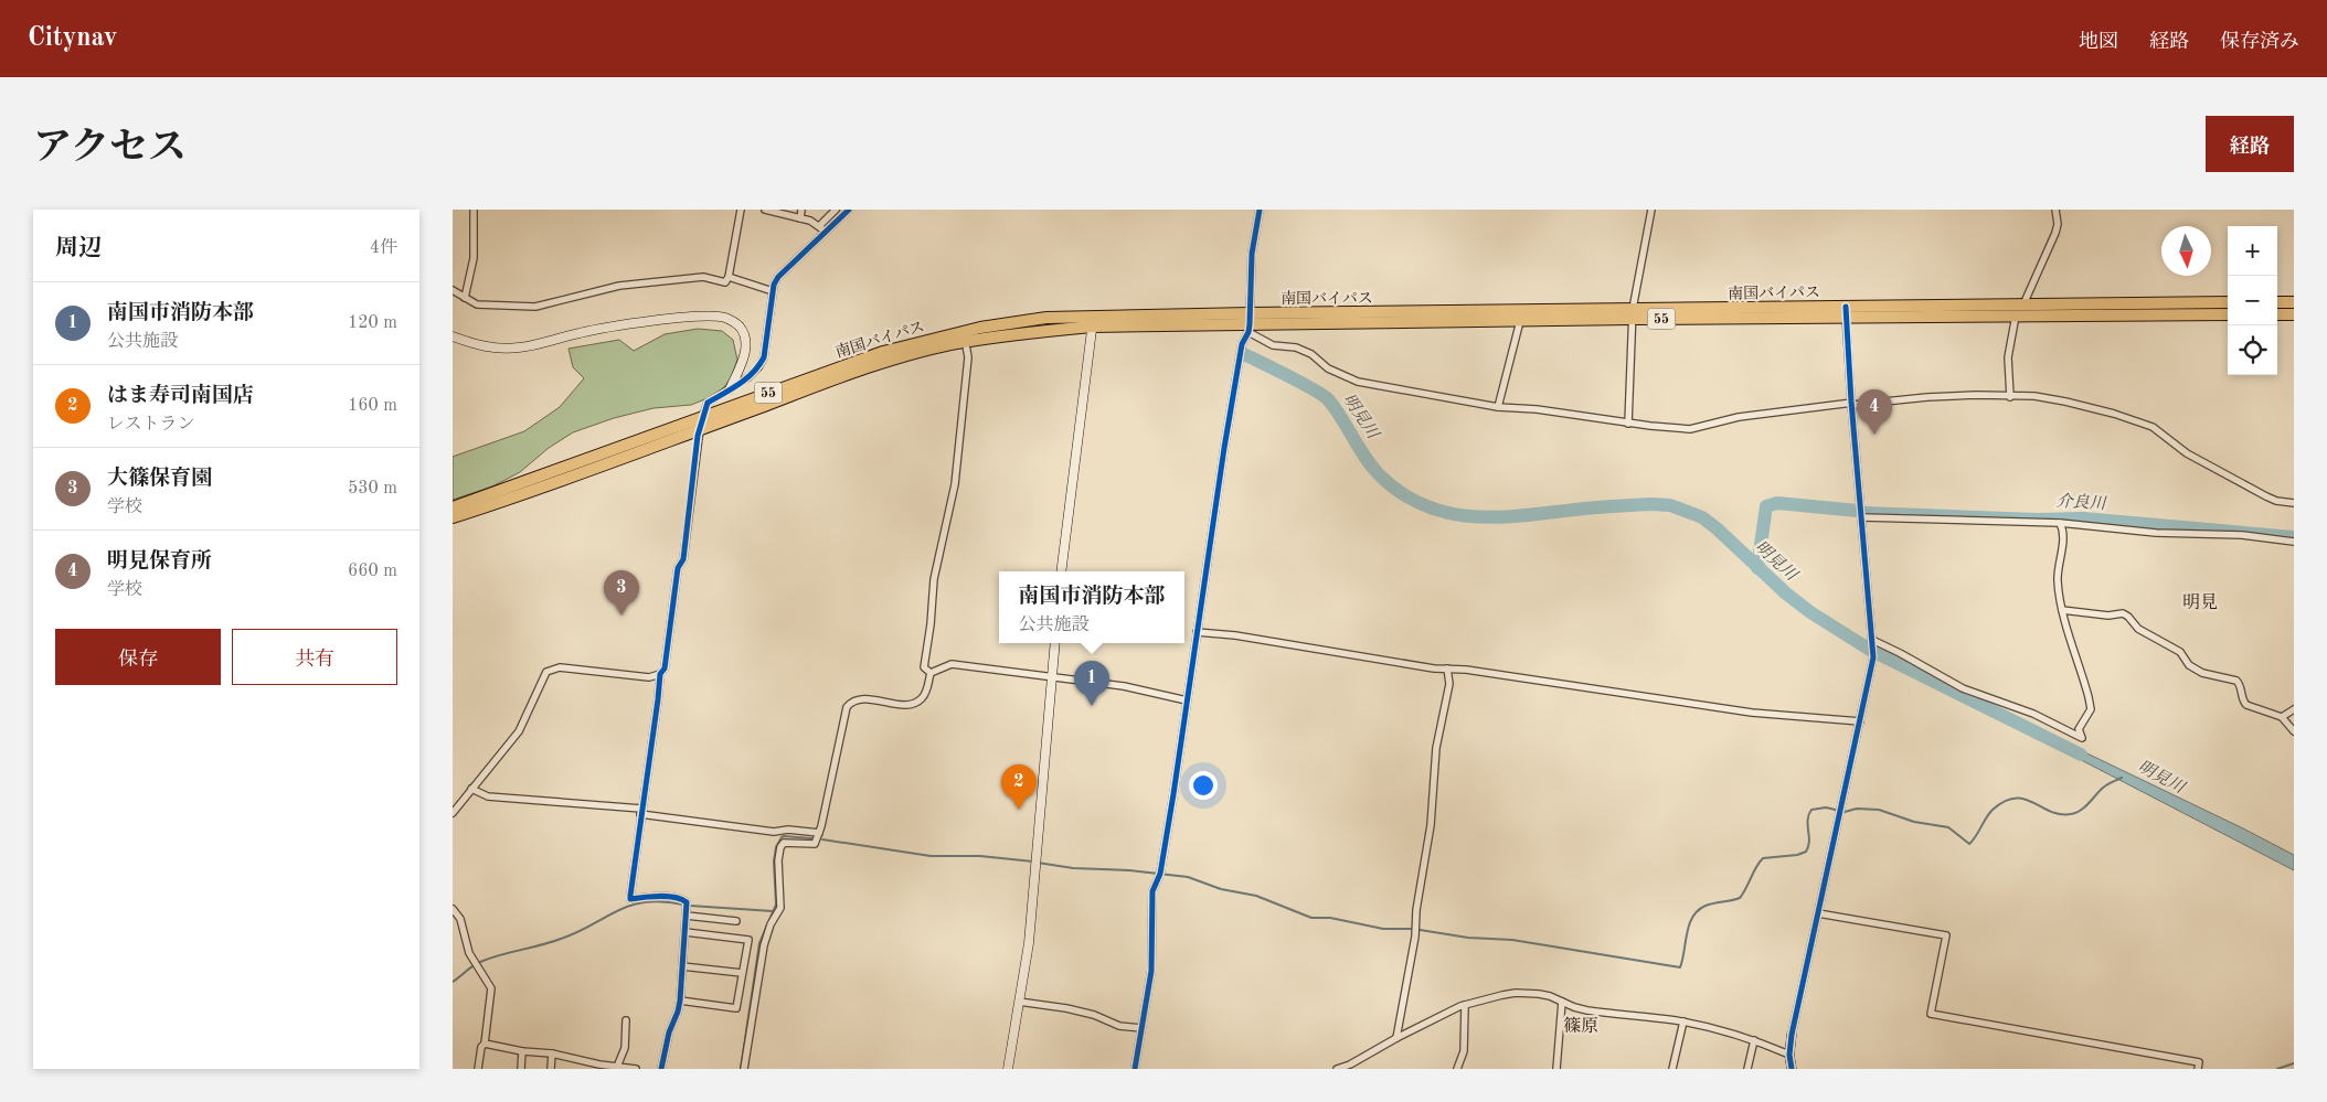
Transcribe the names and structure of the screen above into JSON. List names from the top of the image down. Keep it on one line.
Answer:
{"streets":{"highway":["南国バイパス","55"]},"districts":["明見","篠原"],"water":["明見川","介良川"],"north":"bottom","page":{"header":"Citynav","nav":["地図","経路","保存済み"],"title":"アクセス","buttons":["経路",["保存","共有"]],"heading":["周辺","4件"],"map_buttons":["+","−"],"list":[{"mark":"1","name":"南国市消防本部","note":"公共施設","value":"120 m"},{"mark":"2","name":"はま寿司南国店","note":"レストラン","value":"160 m"},{"mark":"3","name":"大篠保育園","note":"学校","value":"530 m"},{"mark":"4","name":"明見保育所","note":"学校","value":"660 m"}],"pins":["4","3","1","2"],"popup":["南国市消防本部","公共施設"]}}
